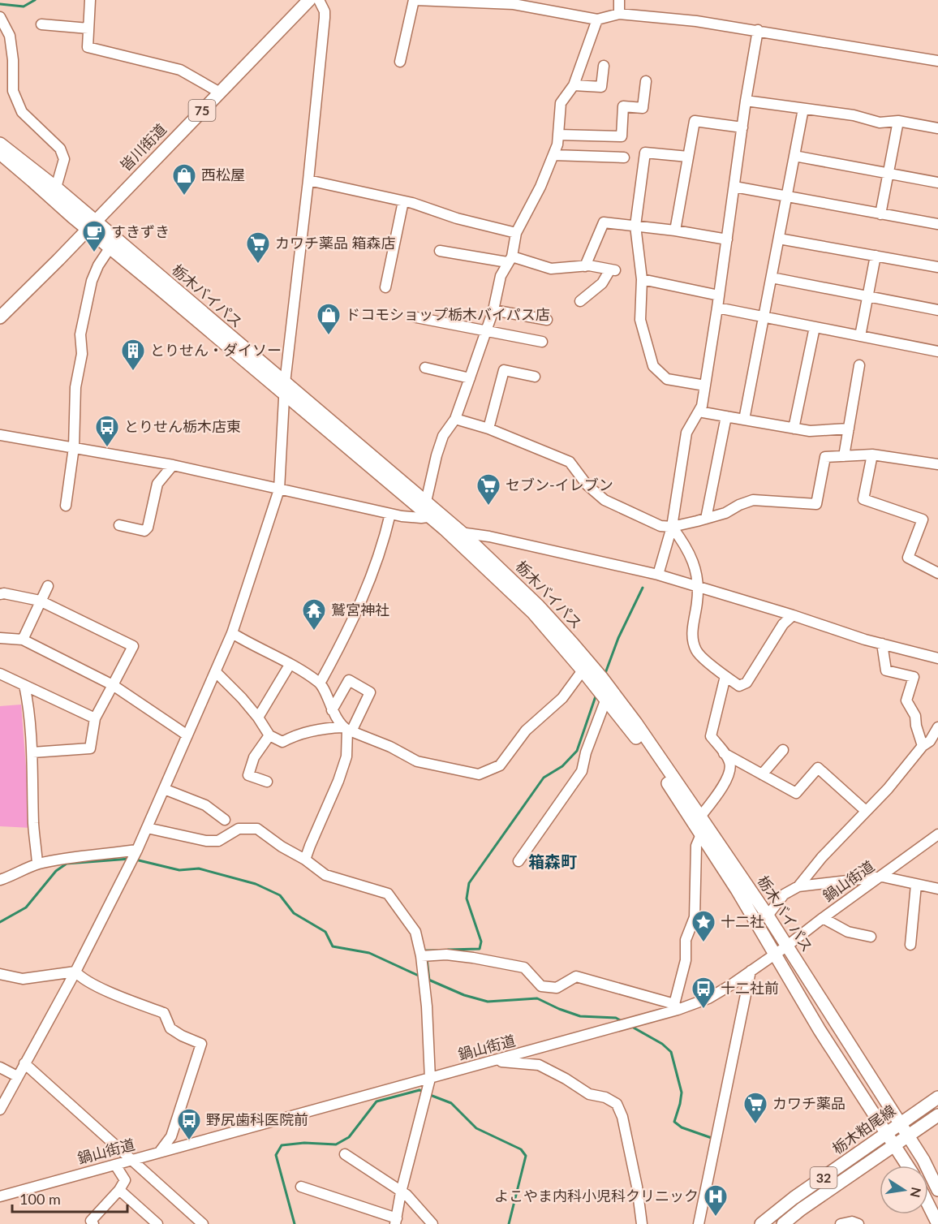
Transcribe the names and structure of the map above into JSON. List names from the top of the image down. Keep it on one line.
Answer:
{"streets":{"main road":["75","皆川街道","栃木バイパス","栃木粕尾線","32"],"street":["鍋山街道"]},"crossings":[["皆川街道","栃木バイパス"],["栃木バイパス","鍋山街道"],["栃木バイパス","栃木粕尾線"]],"districts":["箱森町"],"places":{"shop":["西松屋","ドコモショップ栃木バイパス店"],"cafe":["すきずき"],"supermarket":["カワチ薬品 箱森店","セブン-イレブン","カワチ薬品"],"building":["とりせん・ダイソー"],"bus stop":["とりせん栃木店東","十二社前","野尻歯科医院前"],"temple":["鷲宮神社"],"place":["十二社"],"hospital":["よこやま内科小児科クリニック"]},"scale_bar":"100 m","north":"right"}
